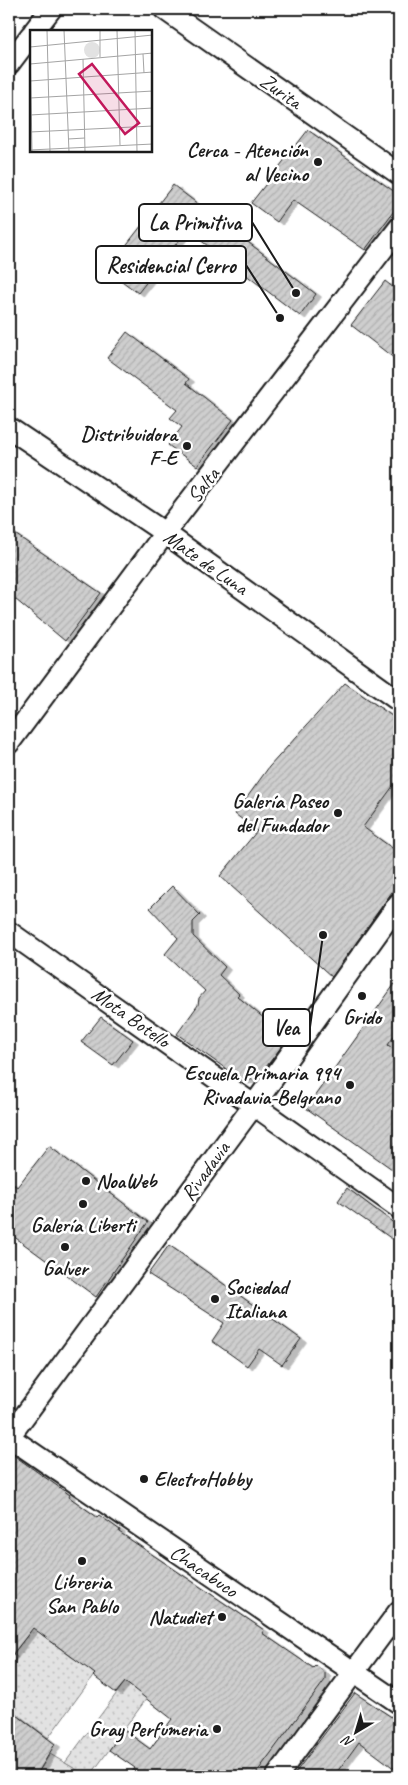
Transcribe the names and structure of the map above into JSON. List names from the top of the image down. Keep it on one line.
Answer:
{"streets":{"street":["Zurita","Salta","Mate de Luna","Mota Botello","Rivadavia","Chacabuco"]},"crossings":[["Salta","Mate de Luna"],["Mota Botello","Rivadavia"],["Rivadavia","Chacabuco"]],"places":["Cerca - Atención al Vecino","La Primitiva","Residencial Cerro","Distribuidora F-E","Galería Paseo del Fundador","Vea","Grido","Escuela Primaria 994 Rivadavia-Belgrano","NoaWeb","Galería Liberti","Galver","Sociedad Italiana","ElectroHobby","Libreria San Pablo","Natudiet","Gray Perfumeria"],"north":"bottom left"}
